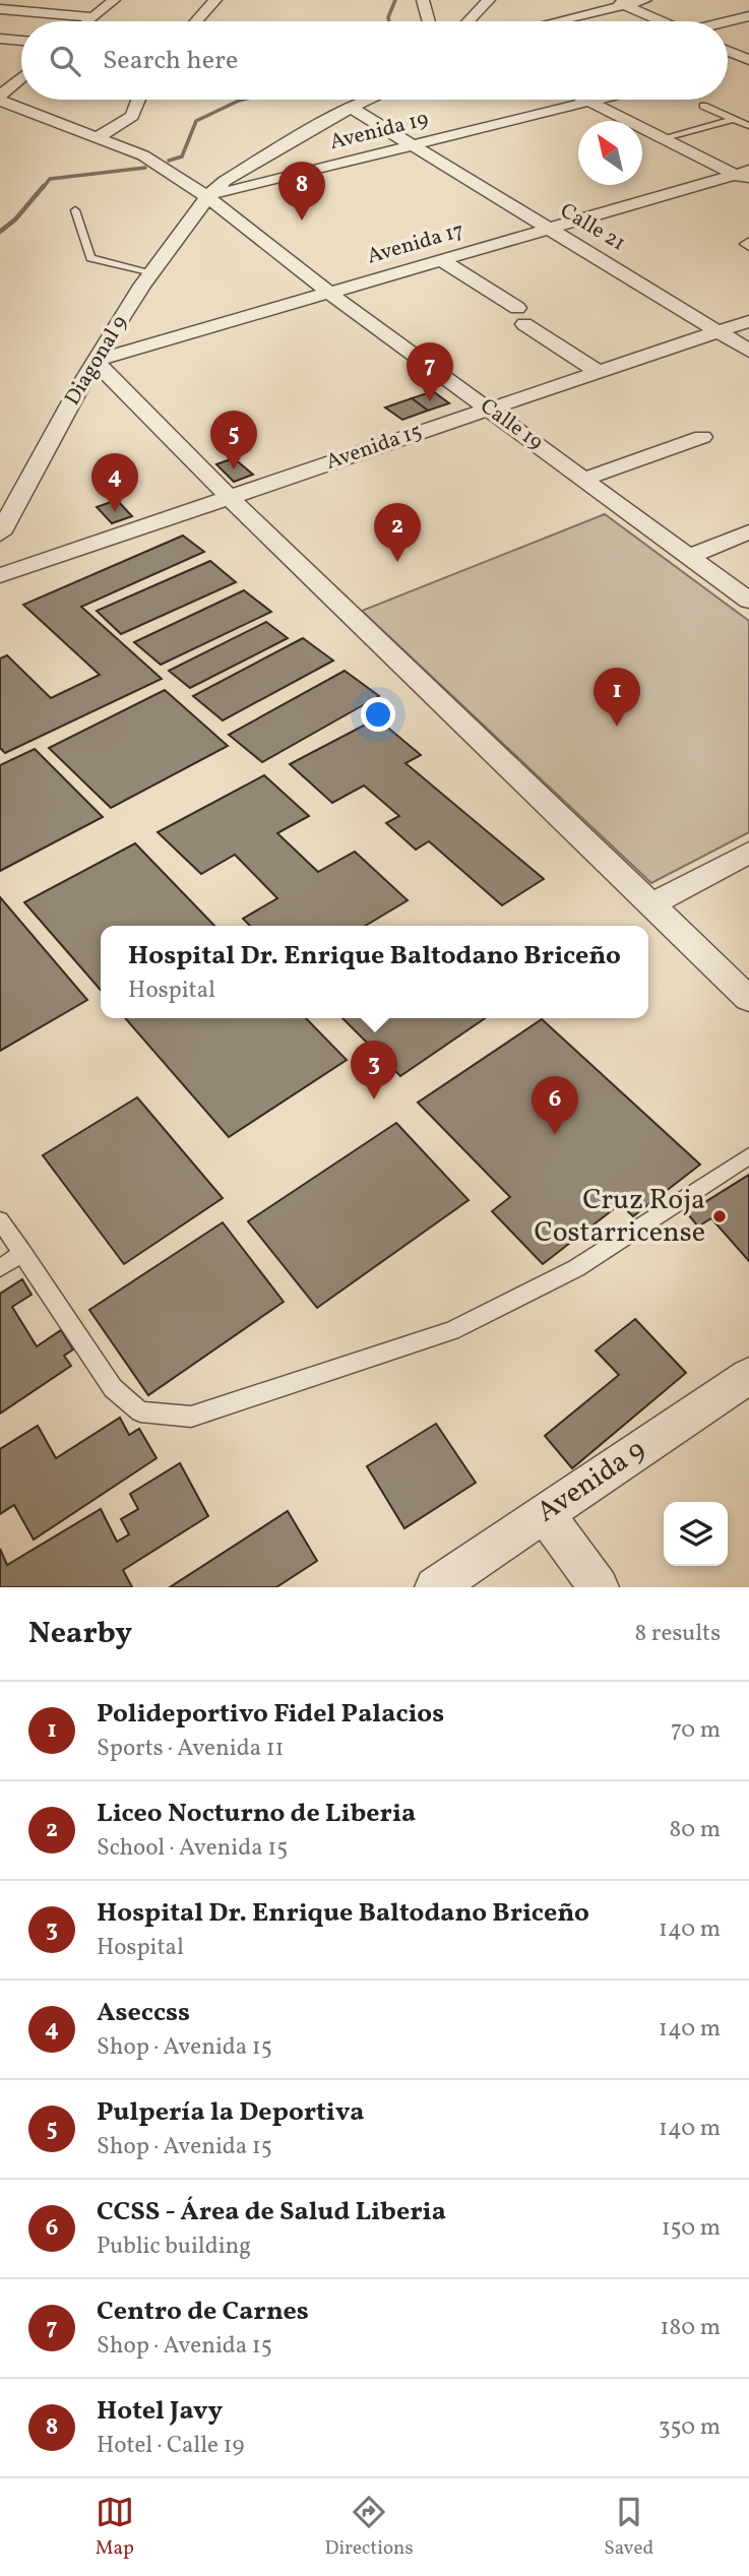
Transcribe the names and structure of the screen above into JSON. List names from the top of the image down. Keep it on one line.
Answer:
{"streets":{"street":["Avenida 19","Calle 21","Avenida 17","Diagonal 9","Calle 19","Avenida 15","Avenida 9"]},"crossings":[["Avenida 19","Calle 21"],["Avenida 19","Diagonal 9"],["Avenida 19","Calle 19"],["Calle 21","Avenida 17"],["Calle 21","Diagonal 9"],["Calle 21","Avenida 15"],["Avenida 17","Diagonal 9"],["Avenida 17","Calle 19"],["Diagonal 9","Calle 19"],["Calle 19","Avenida 15"]],"places":["Cruz Roja Costarricense"],"north":"top left","page":{"search":"Search here","pins":["8","7","5","4","2","1","3","6"],"popup":["Hospital Dr. Enrique Baltodano Briceño","Hospital"],"heading":["Nearby","8 results"],"list":[{"mark":"1","name":"Polideportivo Fidel Palacios","note":"Sports · Avenida 11","value":"70 m"},{"mark":"2","name":"Liceo Nocturno de Liberia","note":"School · Avenida 15","value":"80 m"},{"mark":"3","name":"Hospital Dr. Enrique Baltodano Briceño","note":"Hospital","value":"140 m"},{"mark":"4","name":"Aseccss","note":"Shop · Avenida 15","value":"140 m"},{"mark":"5","name":"Pulpería la Deportiva","note":"Shop · Avenida 15","value":"140 m"},{"mark":"6","name":"CCSS - Área de Salud Liberia","note":"Public building","value":"150 m"},{"mark":"7","name":"Centro de Carnes","note":"Shop · Avenida 15","value":"180 m"},{"mark":"8","name":"Hotel Javy","note":"Hotel · Calle 19","value":"350 m"}],"nav":["Map","Directions","Saved"]}}
